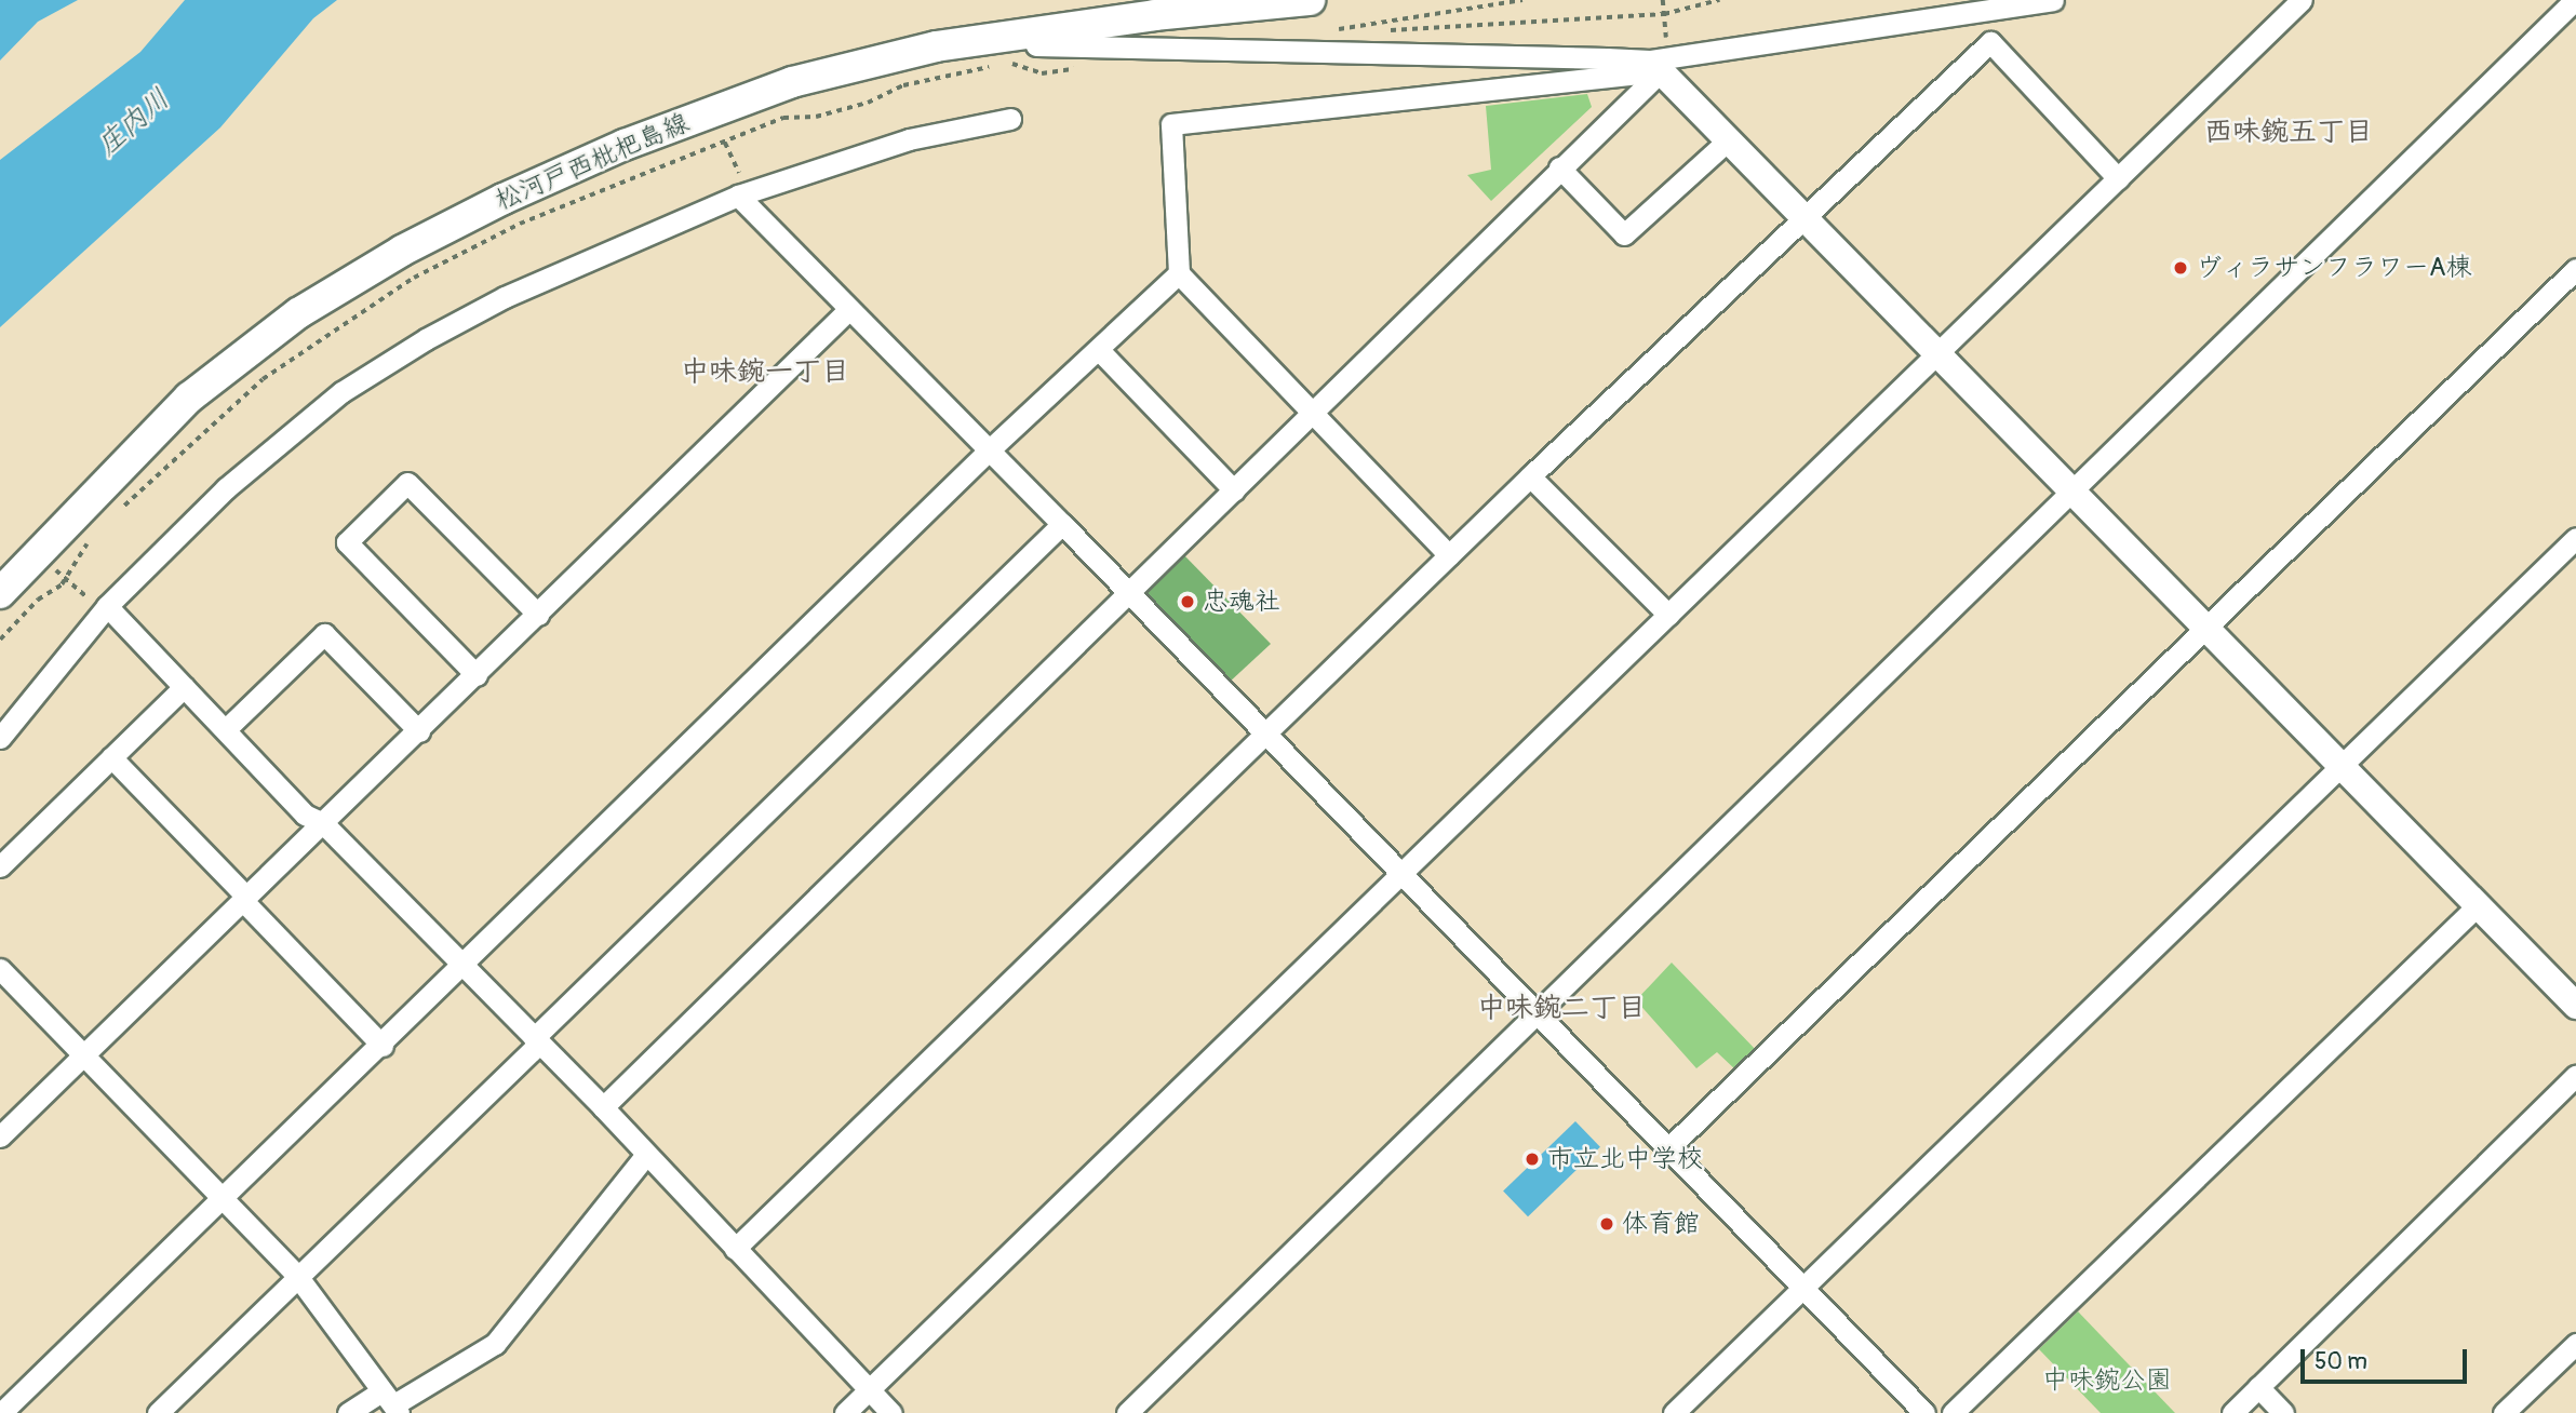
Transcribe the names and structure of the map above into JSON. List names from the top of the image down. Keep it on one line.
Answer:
{"streets":{"main road":["松河戸西枇杷島線"]},"districts":["西味鋺五丁目","中味鋺一丁目","中味鋺二丁目"],"water":["庄内川"],"parks":["中味鋺公園"],"places":["ヴィラサンフラワーA棟","忠魂社","市立北中学校","体育館"],"scale_bar":"50 m"}
